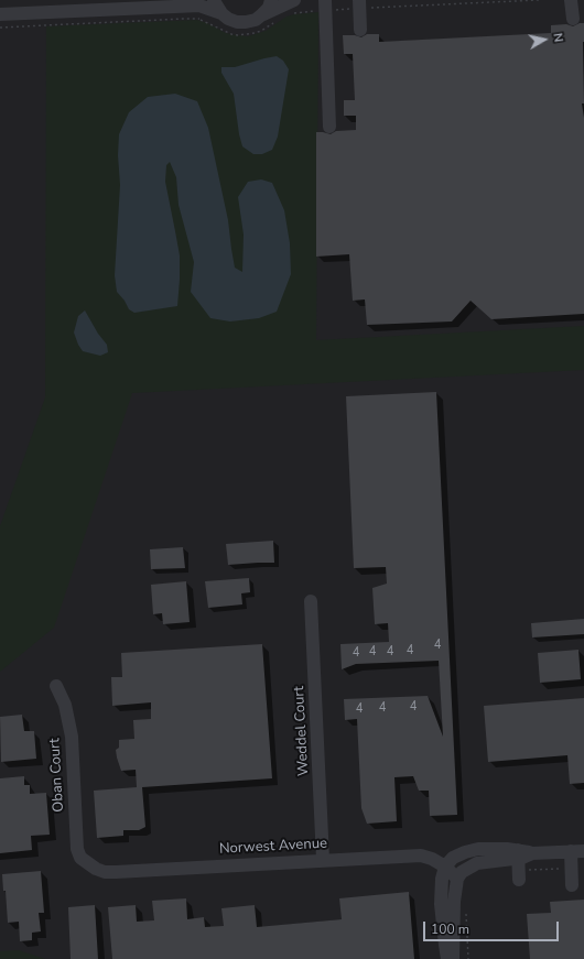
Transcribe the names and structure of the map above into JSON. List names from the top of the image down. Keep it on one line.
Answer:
{"streets":{"street":["Weddel Court","Oban Court","Norwest Avenue"]},"crossings":[["Weddel Court","Norwest Avenue"],["Oban Court","Norwest Avenue"]],"house_numbers":["4","4","4","4","4","4","4","4"],"scale_bar":"100 m","north":"right"}
